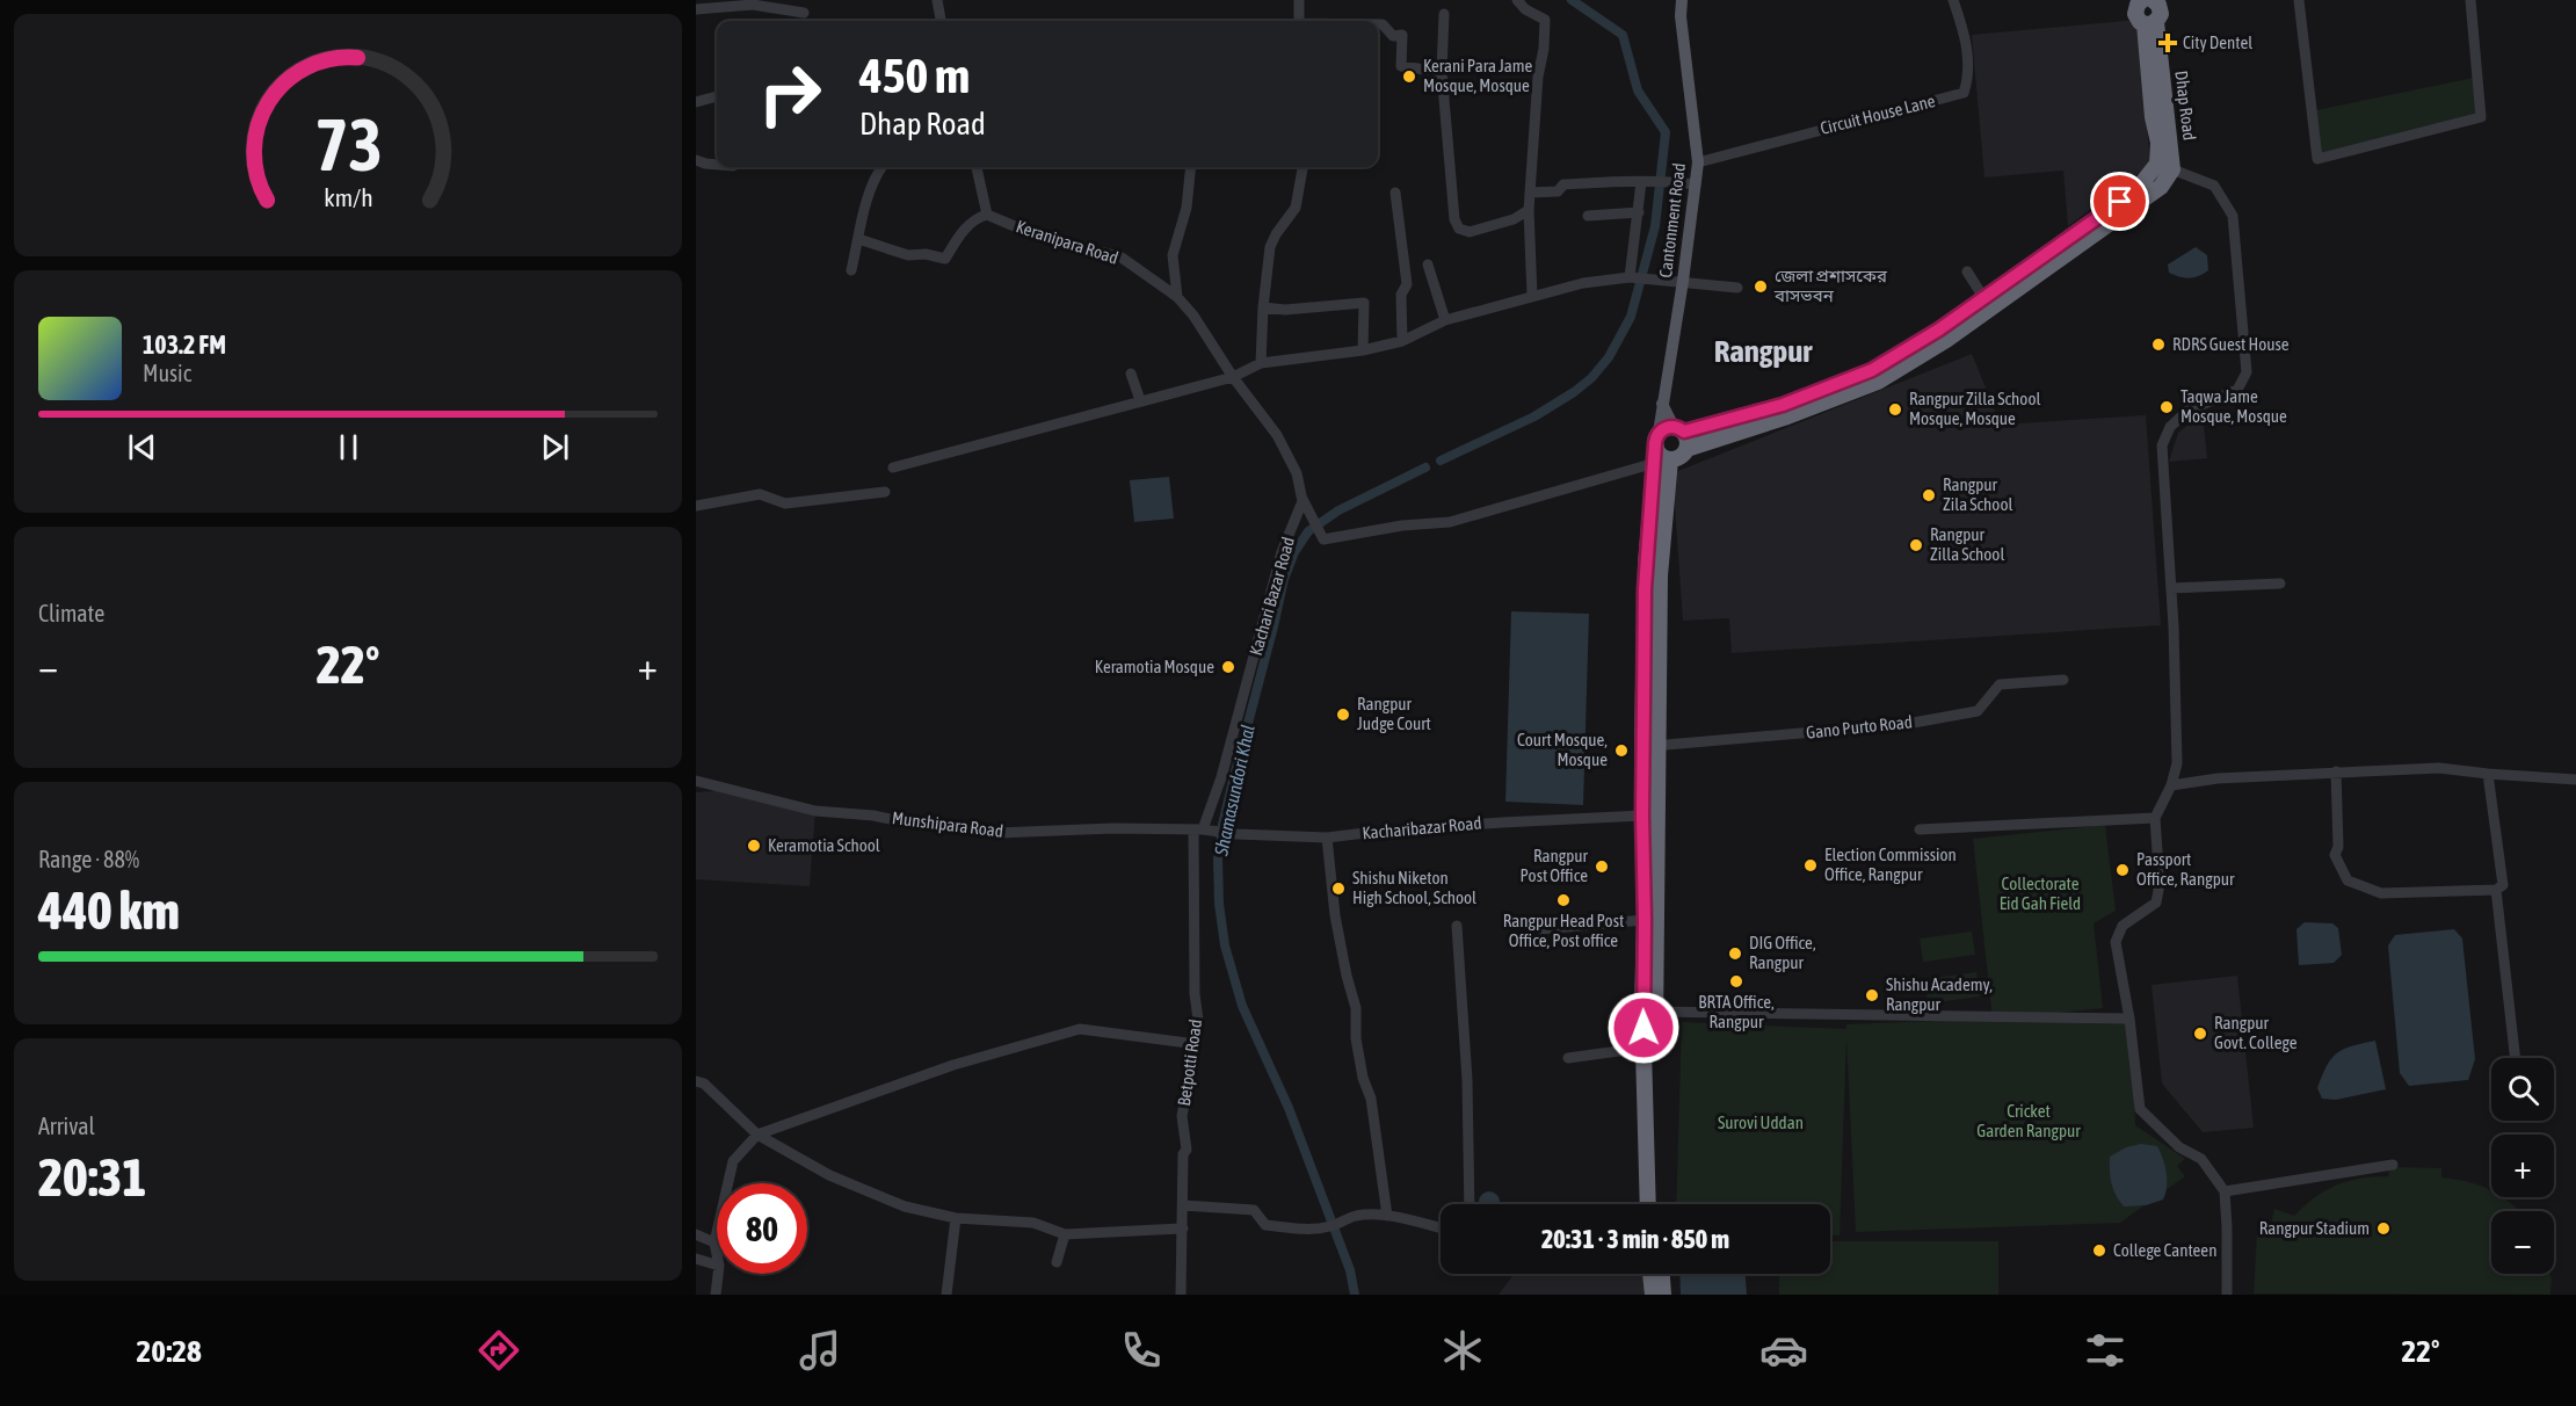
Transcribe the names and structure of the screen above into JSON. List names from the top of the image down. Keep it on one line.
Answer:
{"streets":{"highway":["Dhap Road"],"main road":["Cantonment Road"],"street":["Circuit House Lane","Keranipara Road","Kachari Bazar Road","Gano Purto Road","Munshipara Road","Kacharibazar Road","Betpotti Road"]},"crossings":[["Dhap Road","Cantonment Road"],["Circuit House Lane","Cantonment Road"],["Kachari Bazar Road","Munshipara Road"],["Kachari Bazar Road","Kacharibazar Road"],["Kachari Bazar Road","Betpotti Road"],["Munshipara Road","Kacharibazar Road"],["Munshipara Road","Betpotti Road"],["Kacharibazar Road","Betpotti Road"]],"districts":["Rangpur"],"water":["Shamasundori Khal"],"parks":["Collectorate Eid Gah Field","Cricket Garden Rangpur","Surovi Uddan"],"places":{"health":["City Dentel"],"other":["Kerani Para Jame Mosque, Mosque","জেলা প্রশাসকের বাসভবন","RDRS Guest House","Taqwa Jame Mosque, Mosque","Rangpur Zilla School Mosque, Mosque","Rangpur Zila School","Rangpur Zilla School","Keramotia Mosque","Rangpur Judge Court","Court Mosque, Mosque","Keramotia School","Election Commission Office, Rangpur","Rangpur Post Office","Passport Office, Rangpur","Shishu Niketon High School, School","Rangpur Head Post Office, Post office","DIG Office, Rangpur","BRTA Office, Rangpur","Shishu Academy, Rangpur","Rangpur Govt. College","Rangpur Stadium","College Canteen"]},"page":{"turn":["450 m","Dhap Road"],"song":["103.2 FM","Music"],"tile":["Climate",["Range · 88%","440 km"],["Arrival","20:31"]],"heat":["−","22°","+"],"map_buttons":["+","−"],"limit":"80","trip":"20:31 · 3 min · 850 m","tabs":["20:28","22°"],"gauge":["73","km/h"]}}
